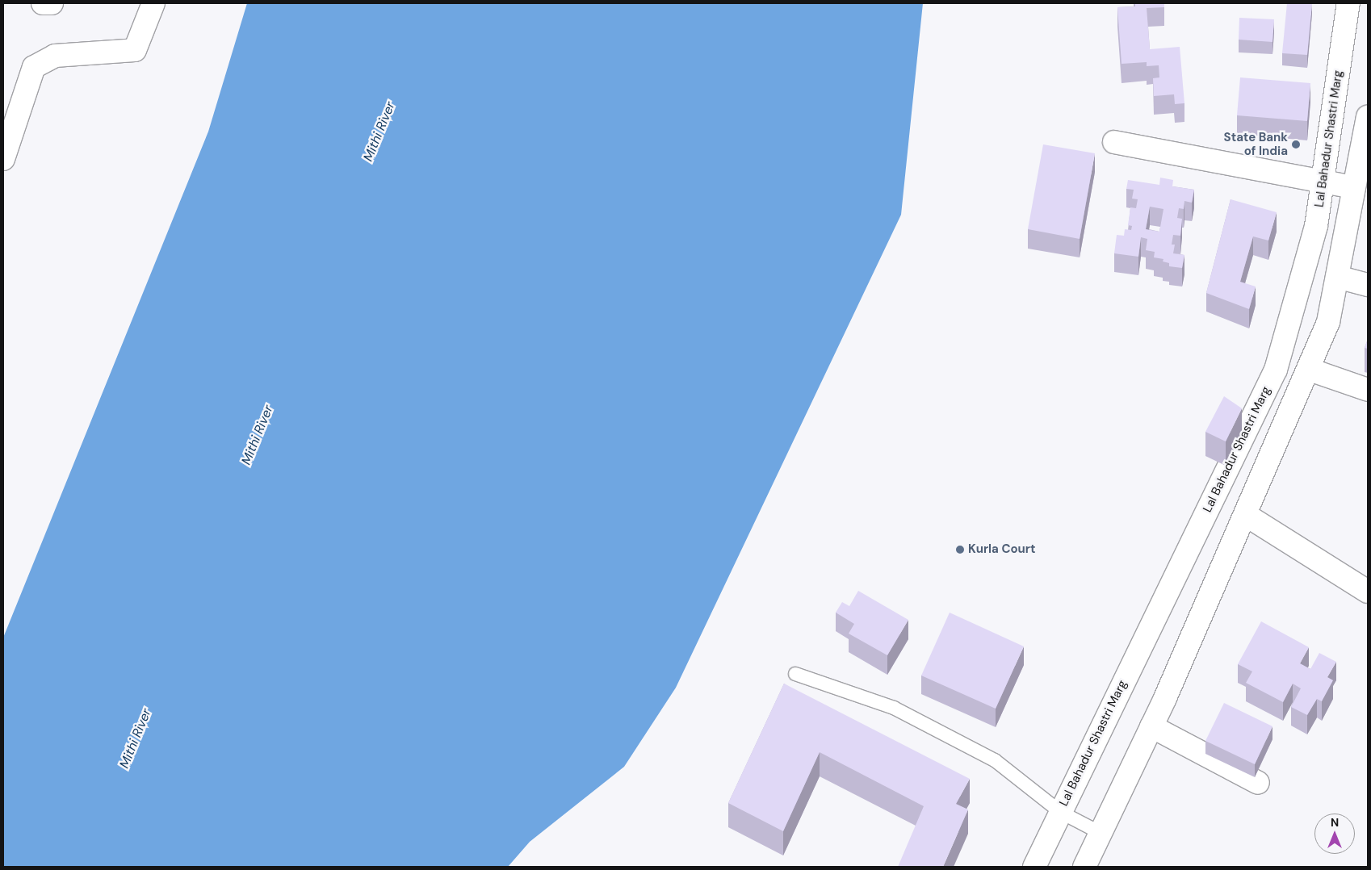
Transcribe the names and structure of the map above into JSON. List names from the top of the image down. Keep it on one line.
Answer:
{"streets":{"main road":["Lal Bahadur Shastri Marg"]},"water":["Mithi River"],"places":["State Bank of India","Kurla Court"],"north":"top"}
